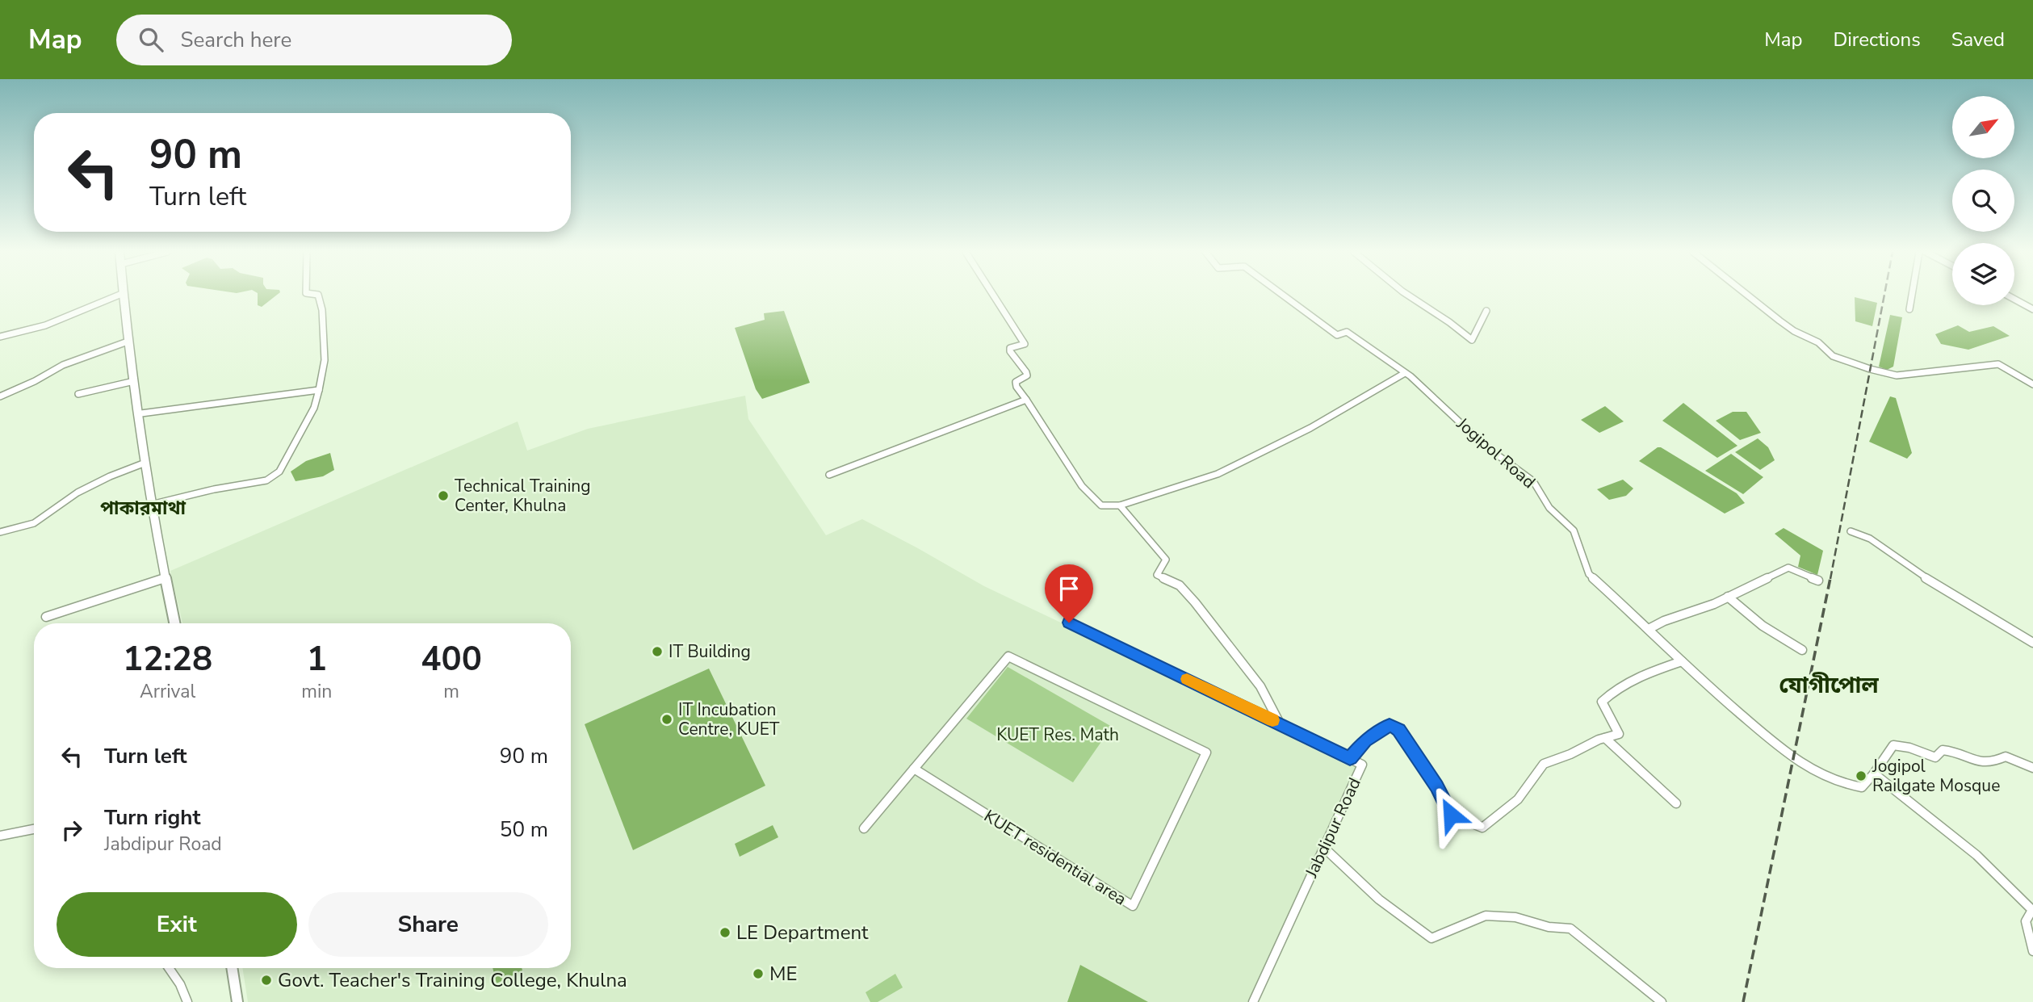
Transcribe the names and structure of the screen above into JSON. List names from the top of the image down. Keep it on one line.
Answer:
{"streets":{"street":["Jogipol Road","Jabdipur Road","KUET residential area"]},"districts":["পাকারমাথা","যোগীপোল"],"parks":["KUET Res. Math"],"places":["Technical Training Center, Khulna","IT Building","IT Incubation Centre, KUET","Jogipol Railgate Mosque","LE Department","ME","Govt. Teacher's Training College, Khulna"],"north":"top right","page":{"header":"Map","search":"Search here","nav":["Map","Directions","Saved"],"turn":["90 m","Turn left"],"eta":["12:28","Arrival","1","min","400","m"],"list":[{"name":"Turn left","value":"90 m"},{"name":"Turn right","note":"Jabdipur Road","value":"50 m"}],"buttons":["Exit","Share"]}}
